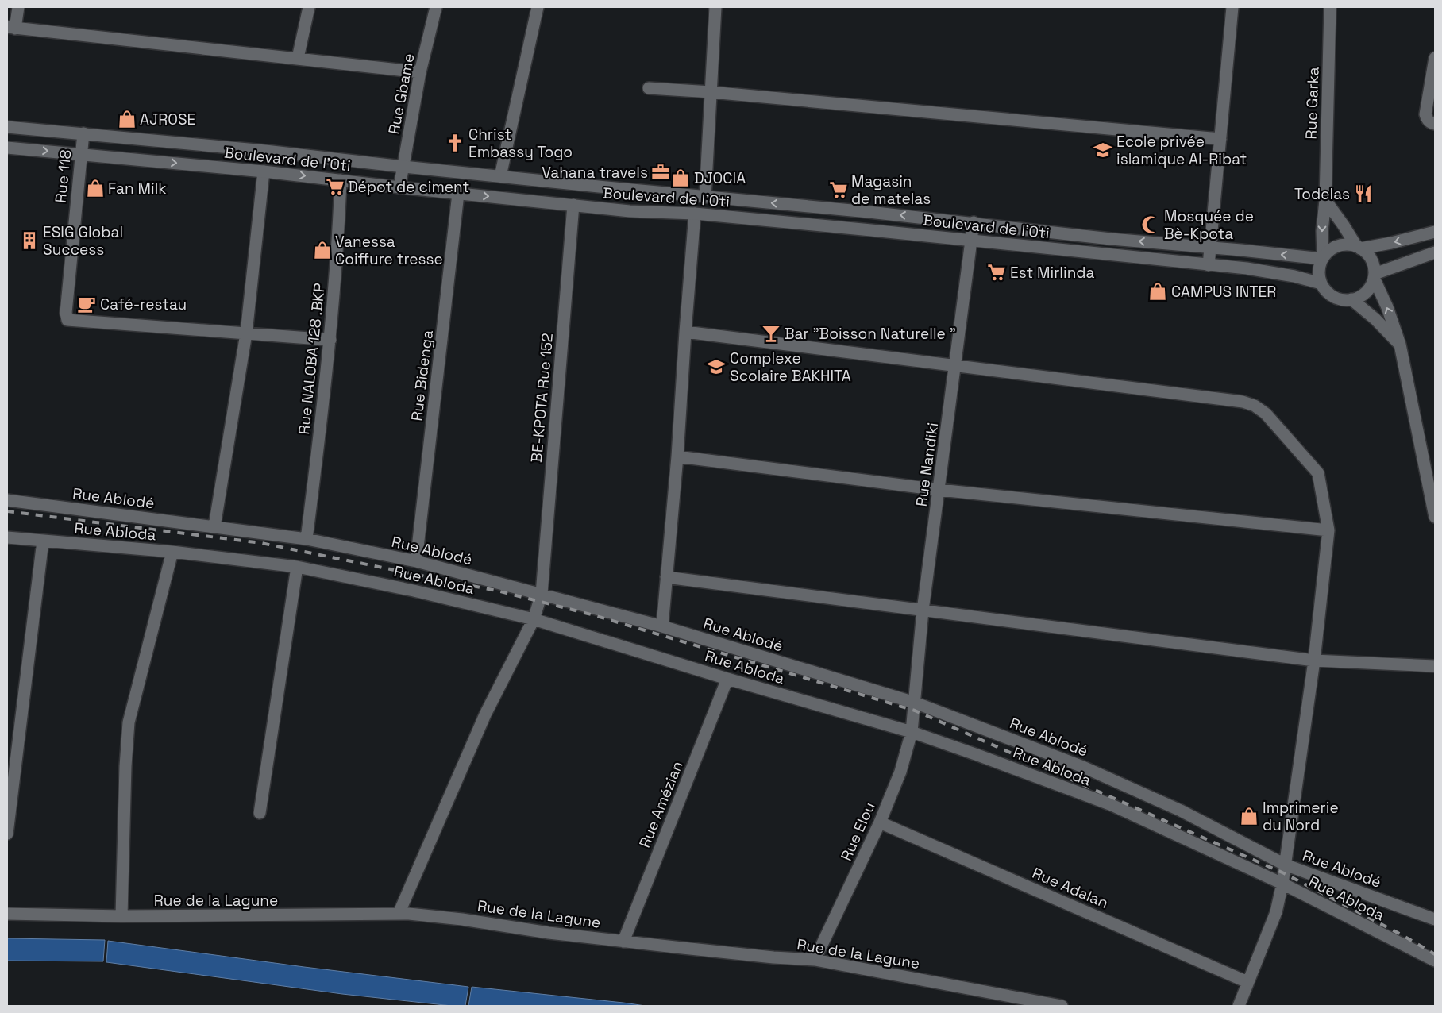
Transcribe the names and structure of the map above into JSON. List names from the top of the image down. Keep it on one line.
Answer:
{"streets":{"street":["Rue Gbame","Rue Garka","Boulevard de l'Oti","Rue 118","Rue NALOBA 128 .BKP","Rue Bidenga","BE-KPOTA Rue 152","Rue Nandiki","Rue Ablodé","Rue Abloda","Rue Amézian","Rue Elou","Rue Adalan","Rue de la Lagune"]},"crossings":[["Rue Gbame","Boulevard de l'Oti"],["Rue Garka","Boulevard de l'Oti"],["Boulevard de l'Oti","Rue 118"],["Boulevard de l'Oti","Rue NALOBA 128 .BKP"],["Boulevard de l'Oti","Rue Bidenga"],["Boulevard de l'Oti","BE-KPOTA Rue 152"],["Boulevard de l'Oti","Rue Nandiki"],["Rue NALOBA 128 .BKP","Rue Ablodé"],["Rue Bidenga","Rue Ablodé"],["BE-KPOTA Rue 152","Rue Ablodé"],["BE-KPOTA Rue 152","Rue Abloda"],["BE-KPOTA Rue 152","Rue de la Lagune"],["Rue Nandiki","Rue Ablodé"],["Rue Nandiki","Rue Elou"],["Rue Ablodé","Rue Elou"],["Rue Abloda","Rue Amézian"],["Rue Abloda","Rue Elou"],["Rue Amézian","Rue de la Lagune"],["Rue Elou","Rue Adalan"],["Rue Elou","Rue de la Lagune"]],"places":{"shop":["AJROSE","DJOCIA","Fan Milk","Vanessa Coiffure tresse","CAMPUS INTER","Imprimerie du Nord"],"church":["Christ Embassy Togo"],"school or university":["Ecole privée islamique Al-Ribat","Complexe Scolaire BAKHITA"],"office":["Vahana travels"],"supermarket":["Dépot de ciment","Magasin de matelas","Est Mirlinda"],"restaurant":["Todelas"],"mosque":["Mosquée de Bè-Kpota"],"building":["ESIG Global Success"],"cafe":["Café-restau"],"bar":["Bar \"Boisson Naturelle \""]}}
